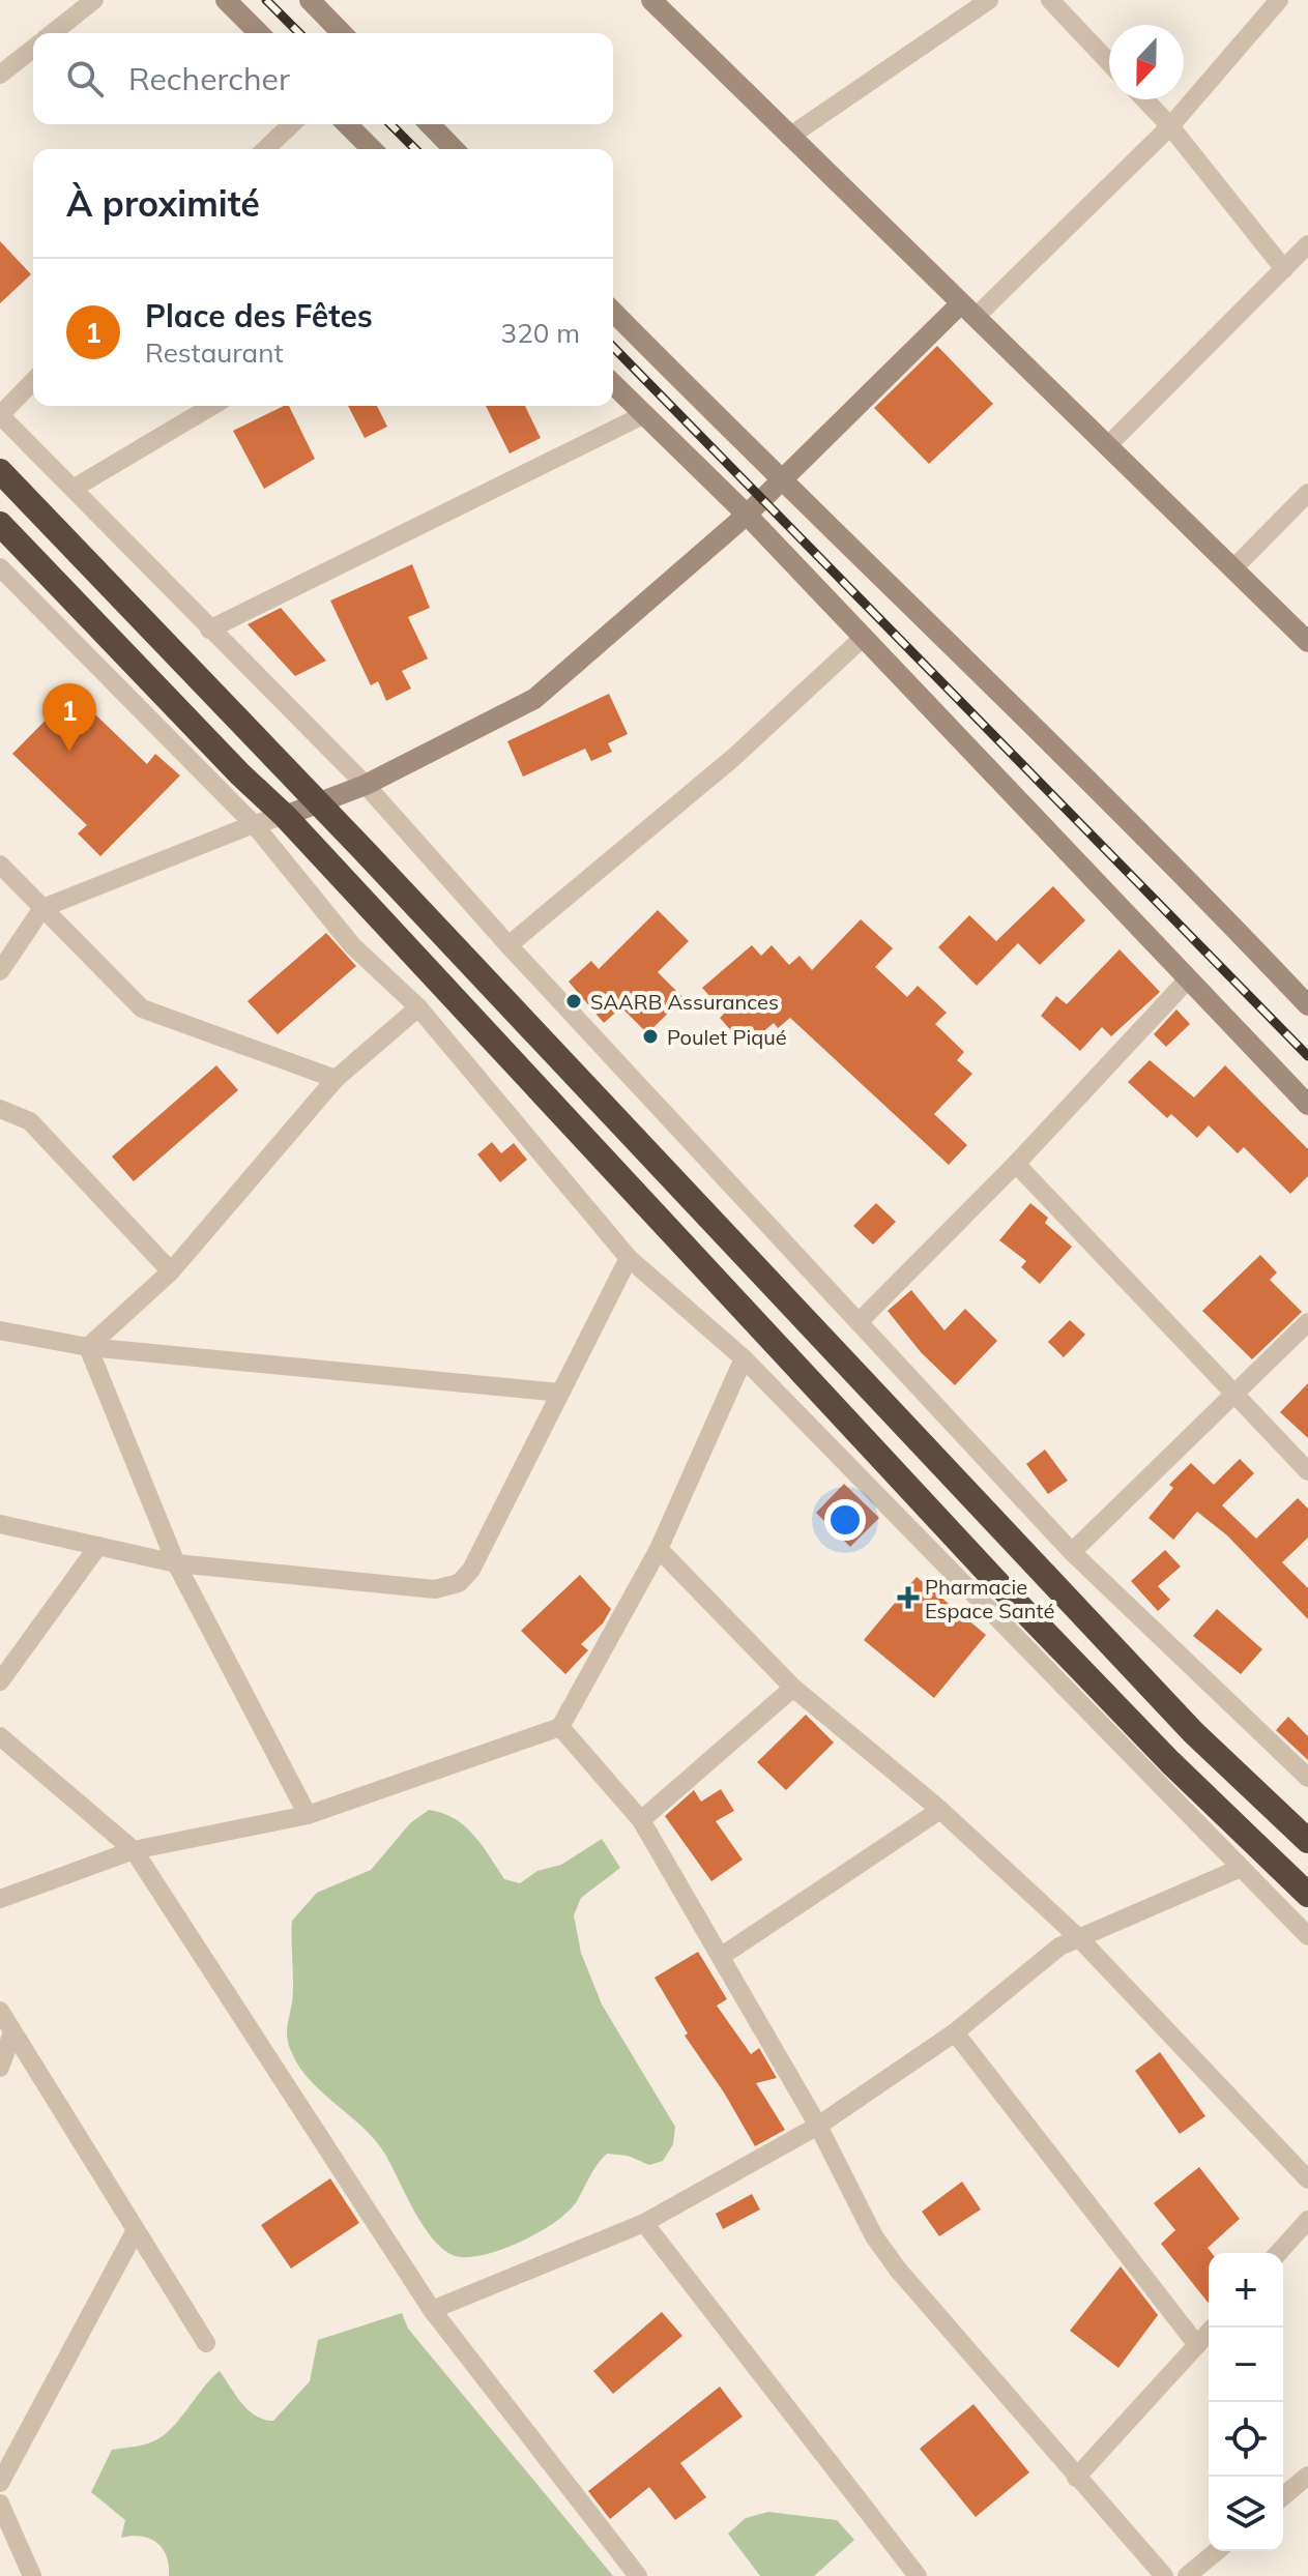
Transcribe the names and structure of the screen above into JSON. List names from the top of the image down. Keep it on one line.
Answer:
{"places":{"other":["SAARB Assurances","Poulet Piqué"],"health":["Pharmacie Espace Santé"]},"north":"bottom","page":{"search":"Rechercher","heading":"À proximité","list":[{"mark":"1","name":"Place des Fêtes","note":"Restaurant","value":"320 m"}],"pins":"1","map_buttons":["+","−"]}}
